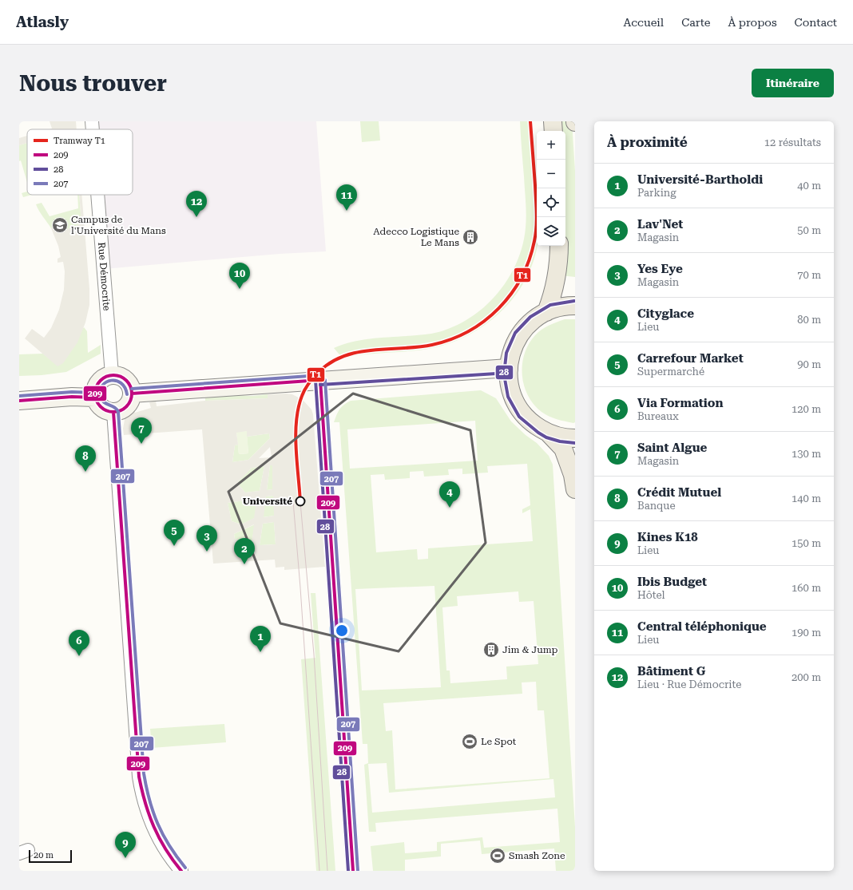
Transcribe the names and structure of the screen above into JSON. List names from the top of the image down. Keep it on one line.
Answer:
{"streets":{"street":["Rue Démocrite"]},"places":{"school or university":["Campus de l'Université du Mans"],"building":["Adecco Logistique Le Mans","Jim & Jump"],"other":["Université"],"sports":["Le Spot","Smash Zone"]},"lines":["tram line T1","transit line 28","transit line 209","transit line 207"],"legend":["Tramway T1","209","28","207"],"scale_bar":"20 m","page":{"header":"Atlasly","nav":["Accueil","Carte","À propos","Contact"],"buttons":"Itinéraire","title":"Nous trouver","heading":["À proximité","12 résultats"],"map_buttons":["+","−"],"list":[{"mark":"1","name":"Université-Bartholdi","note":"Parking","value":"40 m"},{"mark":"2","name":"Lav'Net","note":"Magasin","value":"50 m"},{"mark":"3","name":"Yes Eye","note":"Magasin","value":"70 m"},{"mark":"4","name":"Cityglace","note":"Lieu","value":"80 m"},{"mark":"5","name":"Carrefour Market","note":"Supermarché","value":"90 m"},{"mark":"6","name":"Via Formation","note":"Bureaux","value":"120 m"},{"mark":"7","name":"Saint Algue","note":"Magasin","value":"130 m"},{"mark":"8","name":"Crédit Mutuel","note":"Banque","value":"140 m"},{"mark":"9","name":"Kines K18","note":"Lieu","value":"150 m"},{"mark":"10","name":"Ibis Budget","note":"Hôtel","value":"160 m"},{"mark":"11","name":"Central téléphonique","note":"Lieu","value":"190 m"},{"mark":"12","name":"Bâtiment G","note":"Lieu · Rue Démocrite","value":"200 m"}],"pins":["11","12","10","7","8","4","5","3","2","1","6","9"],"scale":"20 m"}}
